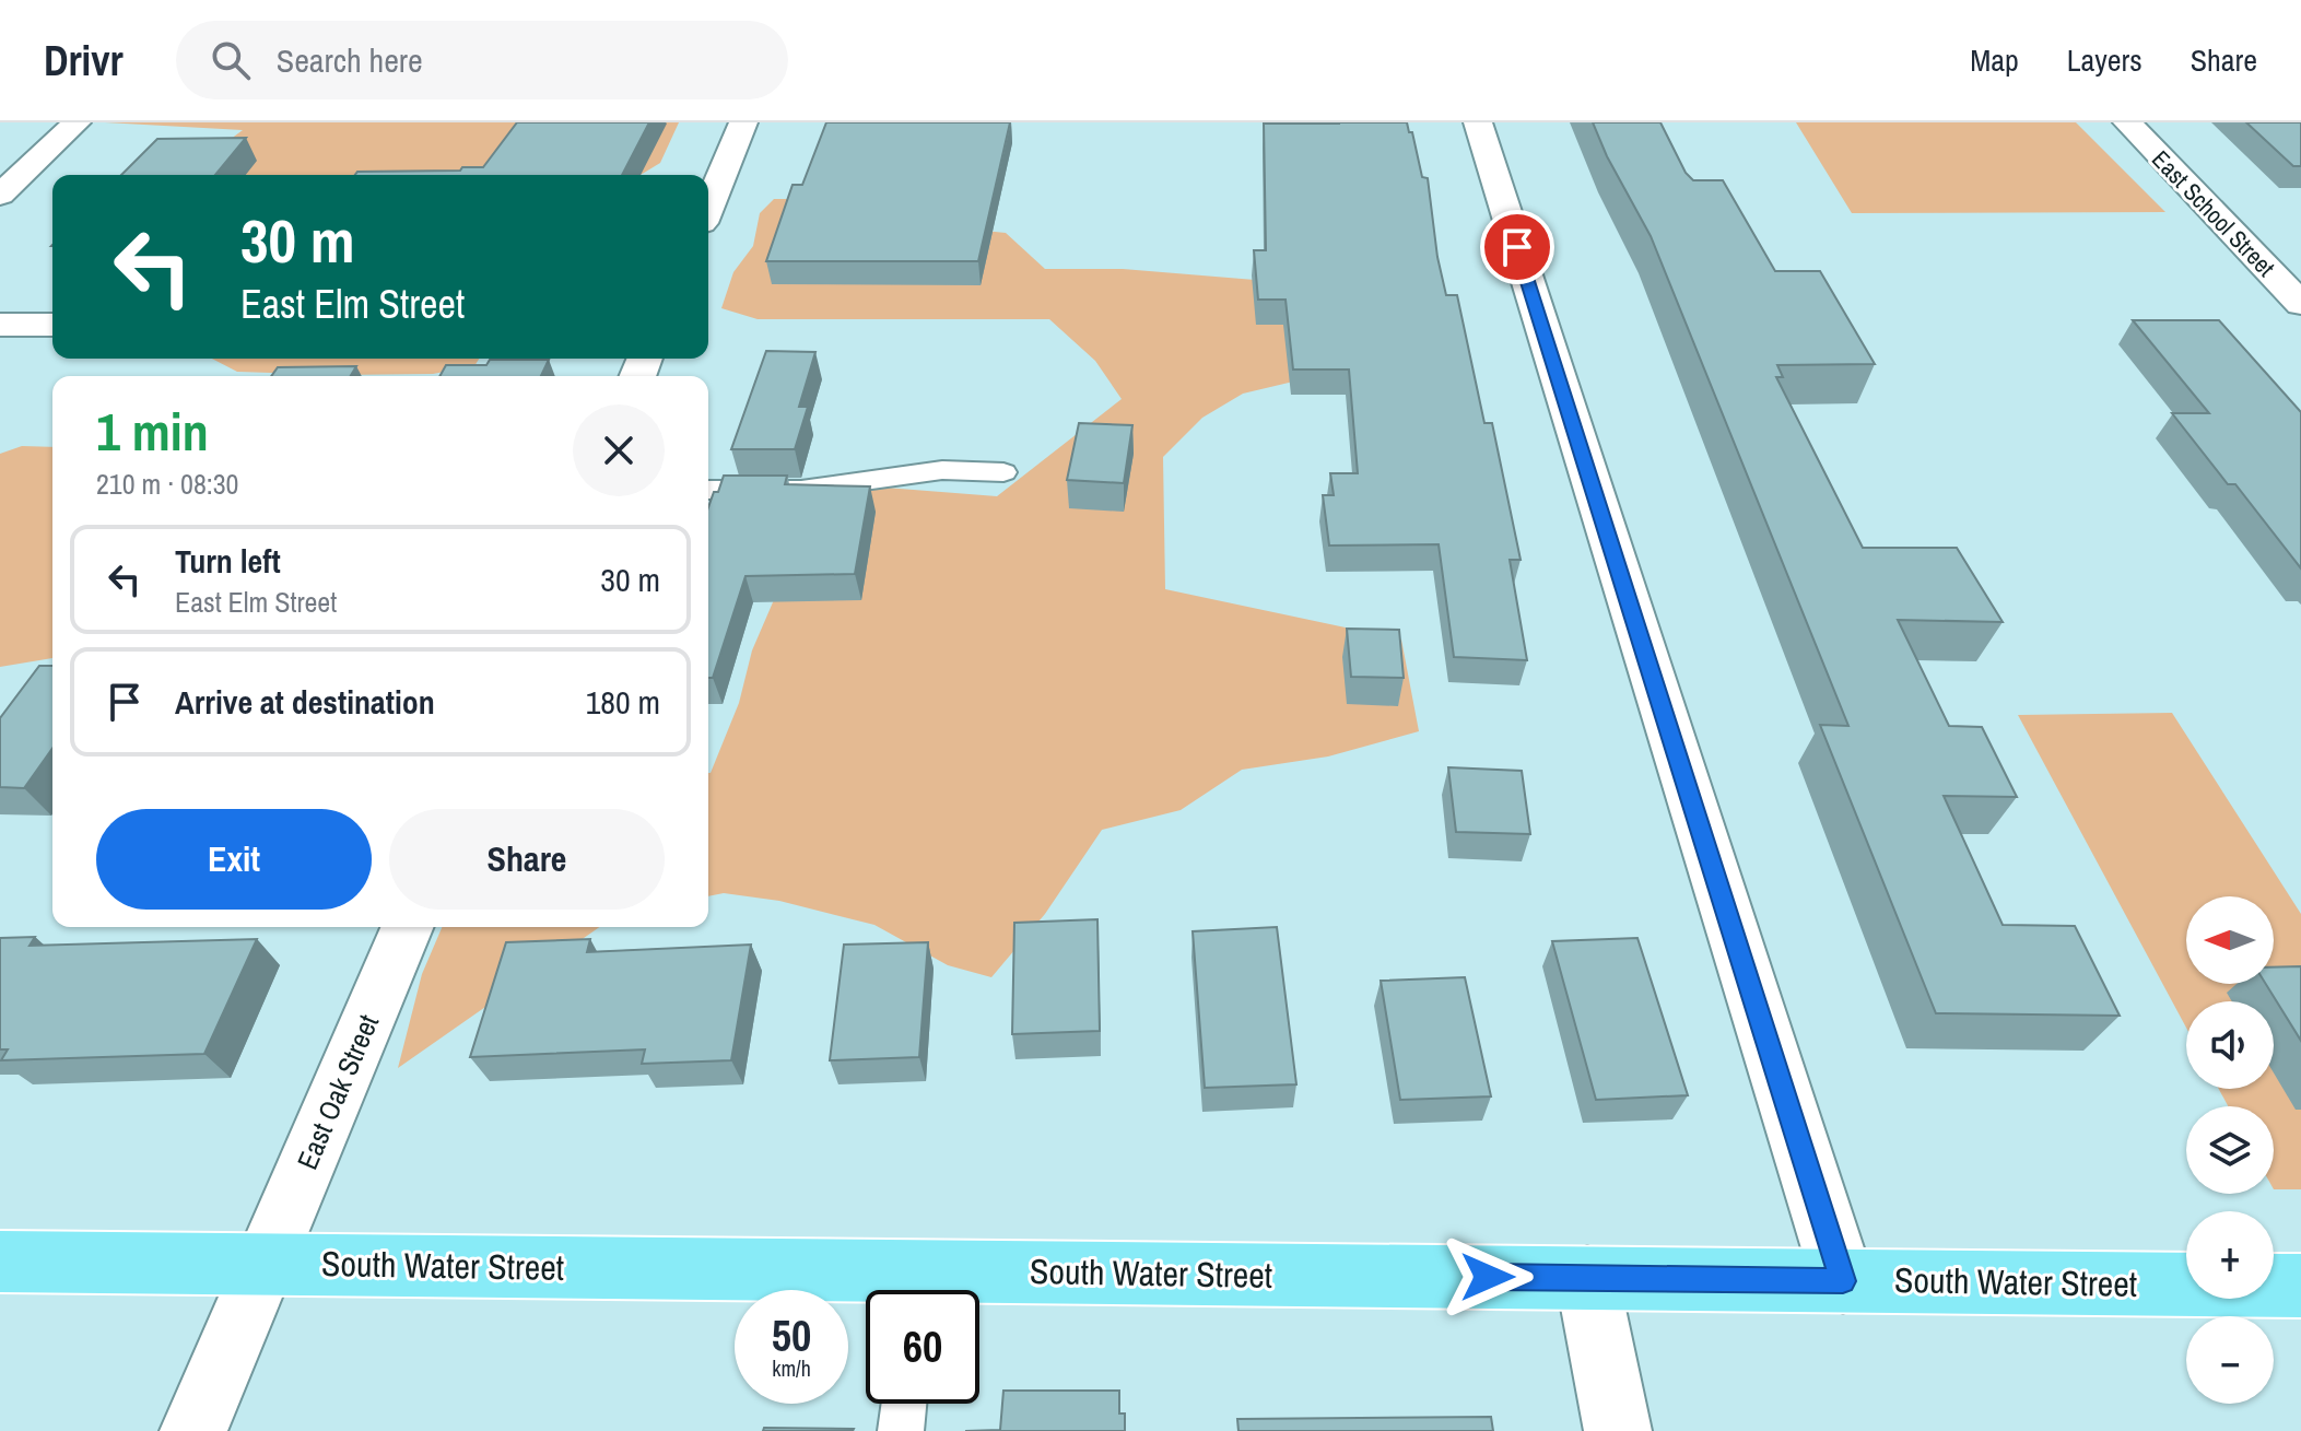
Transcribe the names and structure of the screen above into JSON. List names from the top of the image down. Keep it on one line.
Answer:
{"streets":{"main road":["South Water Street"],"street":["East School Street","East Oak Street"]},"crossings":[["East Oak Street","South Water Street"]],"north":"left","page":{"header":"Drivr","search":"Search here","nav":["Map","Layers","Share"],"turn":["30 m","East Elm Street"],"heading":["1 min","210 m · 08:30"],"list":[{"name":"Turn left","note":"East Elm Street","value":"30 m"},{"name":"Arrive at destination","value":"180 m"}],"buttons":["Exit","Share"],"map_buttons":["+","−"],"speed":"50 km/h","limit":"60"}}
